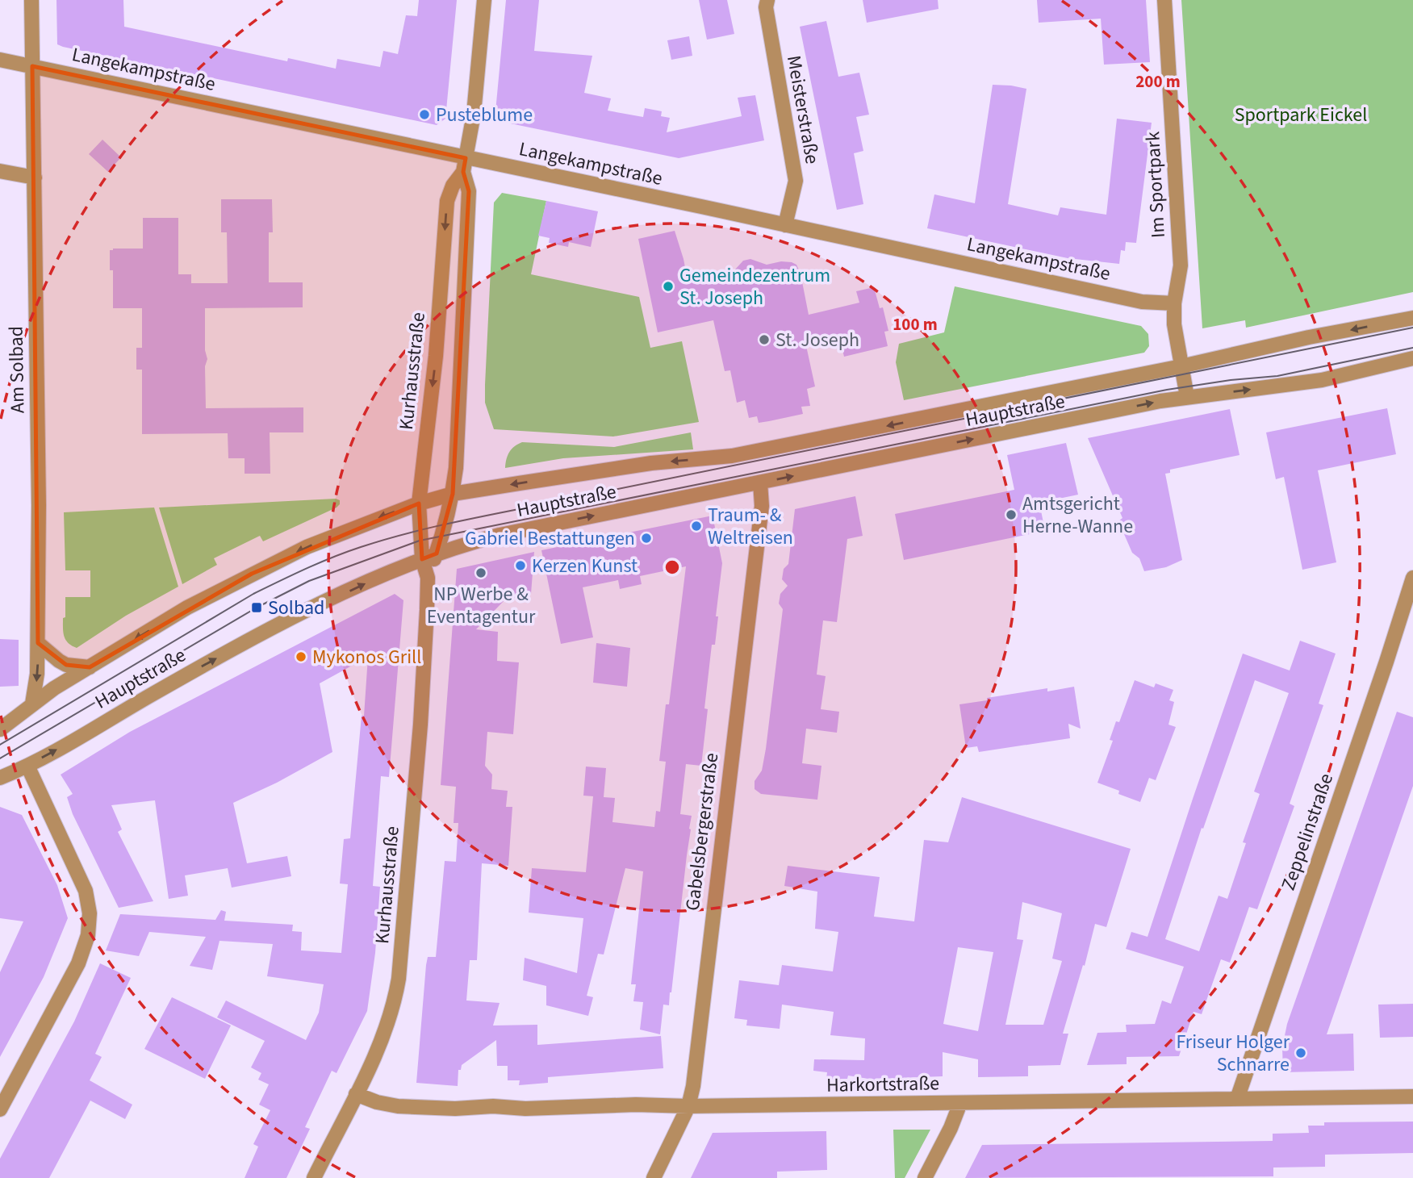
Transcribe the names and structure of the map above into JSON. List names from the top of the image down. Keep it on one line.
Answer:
{"streets":{"street":["Langekampstraße","Meisterstraße","Im Sportpark","Am Solbad","Kurhausstraße","Hauptstraße","Gabelsbergerstraße","Zeppelinstraße","Harkortstraße"]},"crossings":[["Langekampstraße","Meisterstraße"],["Langekampstraße","Im Sportpark"],["Langekampstraße","Am Solbad"],["Langekampstraße","Kurhausstraße"],["Im Sportpark","Hauptstraße"],["Am Solbad","Hauptstraße"],["Kurhausstraße","Hauptstraße"],["Kurhausstraße","Harkortstraße"],["Hauptstraße","Gabelsbergerstraße"],["Gabelsbergerstraße","Harkortstraße"],["Zeppelinstraße","Harkortstraße"]],"parks":["Sportpark Eickel"],"places":{"other":["Pusteblume","Gemeindezentrum St. Joseph","St. Joseph","Amtsgericht Herne-Wanne","Traum- & Weltreisen","Gabriel Bestattungen","Kerzen Kunst","NP Werbe & Eventagentur","Mykonos Grill","Friseur Holger Schnarre"],"transit":["Solbad"]},"rings":["200 m","100 m"]}
